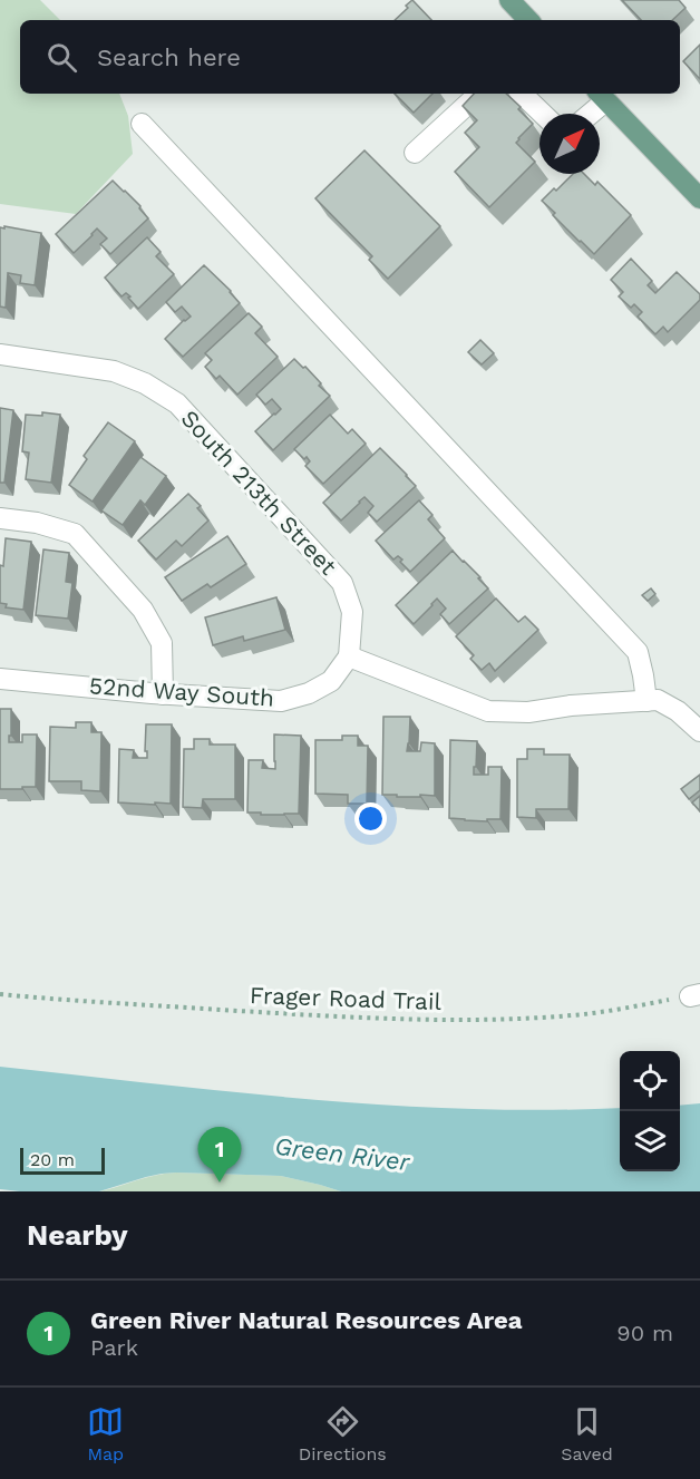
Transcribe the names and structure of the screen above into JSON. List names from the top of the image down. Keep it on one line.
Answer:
{"streets":{"street":["South 213th Street","52nd Way South"],"path":["Frager Road Trail"]},"crossings":[["South 213th Street","52nd Way South"]],"water":["Green River"],"scale_bar":"20 m","north":"top right","page":{"search":"Search here","pins":"1","scale":"20 m","heading":"Nearby","list":[{"mark":"1","name":"Green River Natural Resources Area","note":"Park","value":"90 m"}],"nav":["Map","Directions","Saved"]}}
